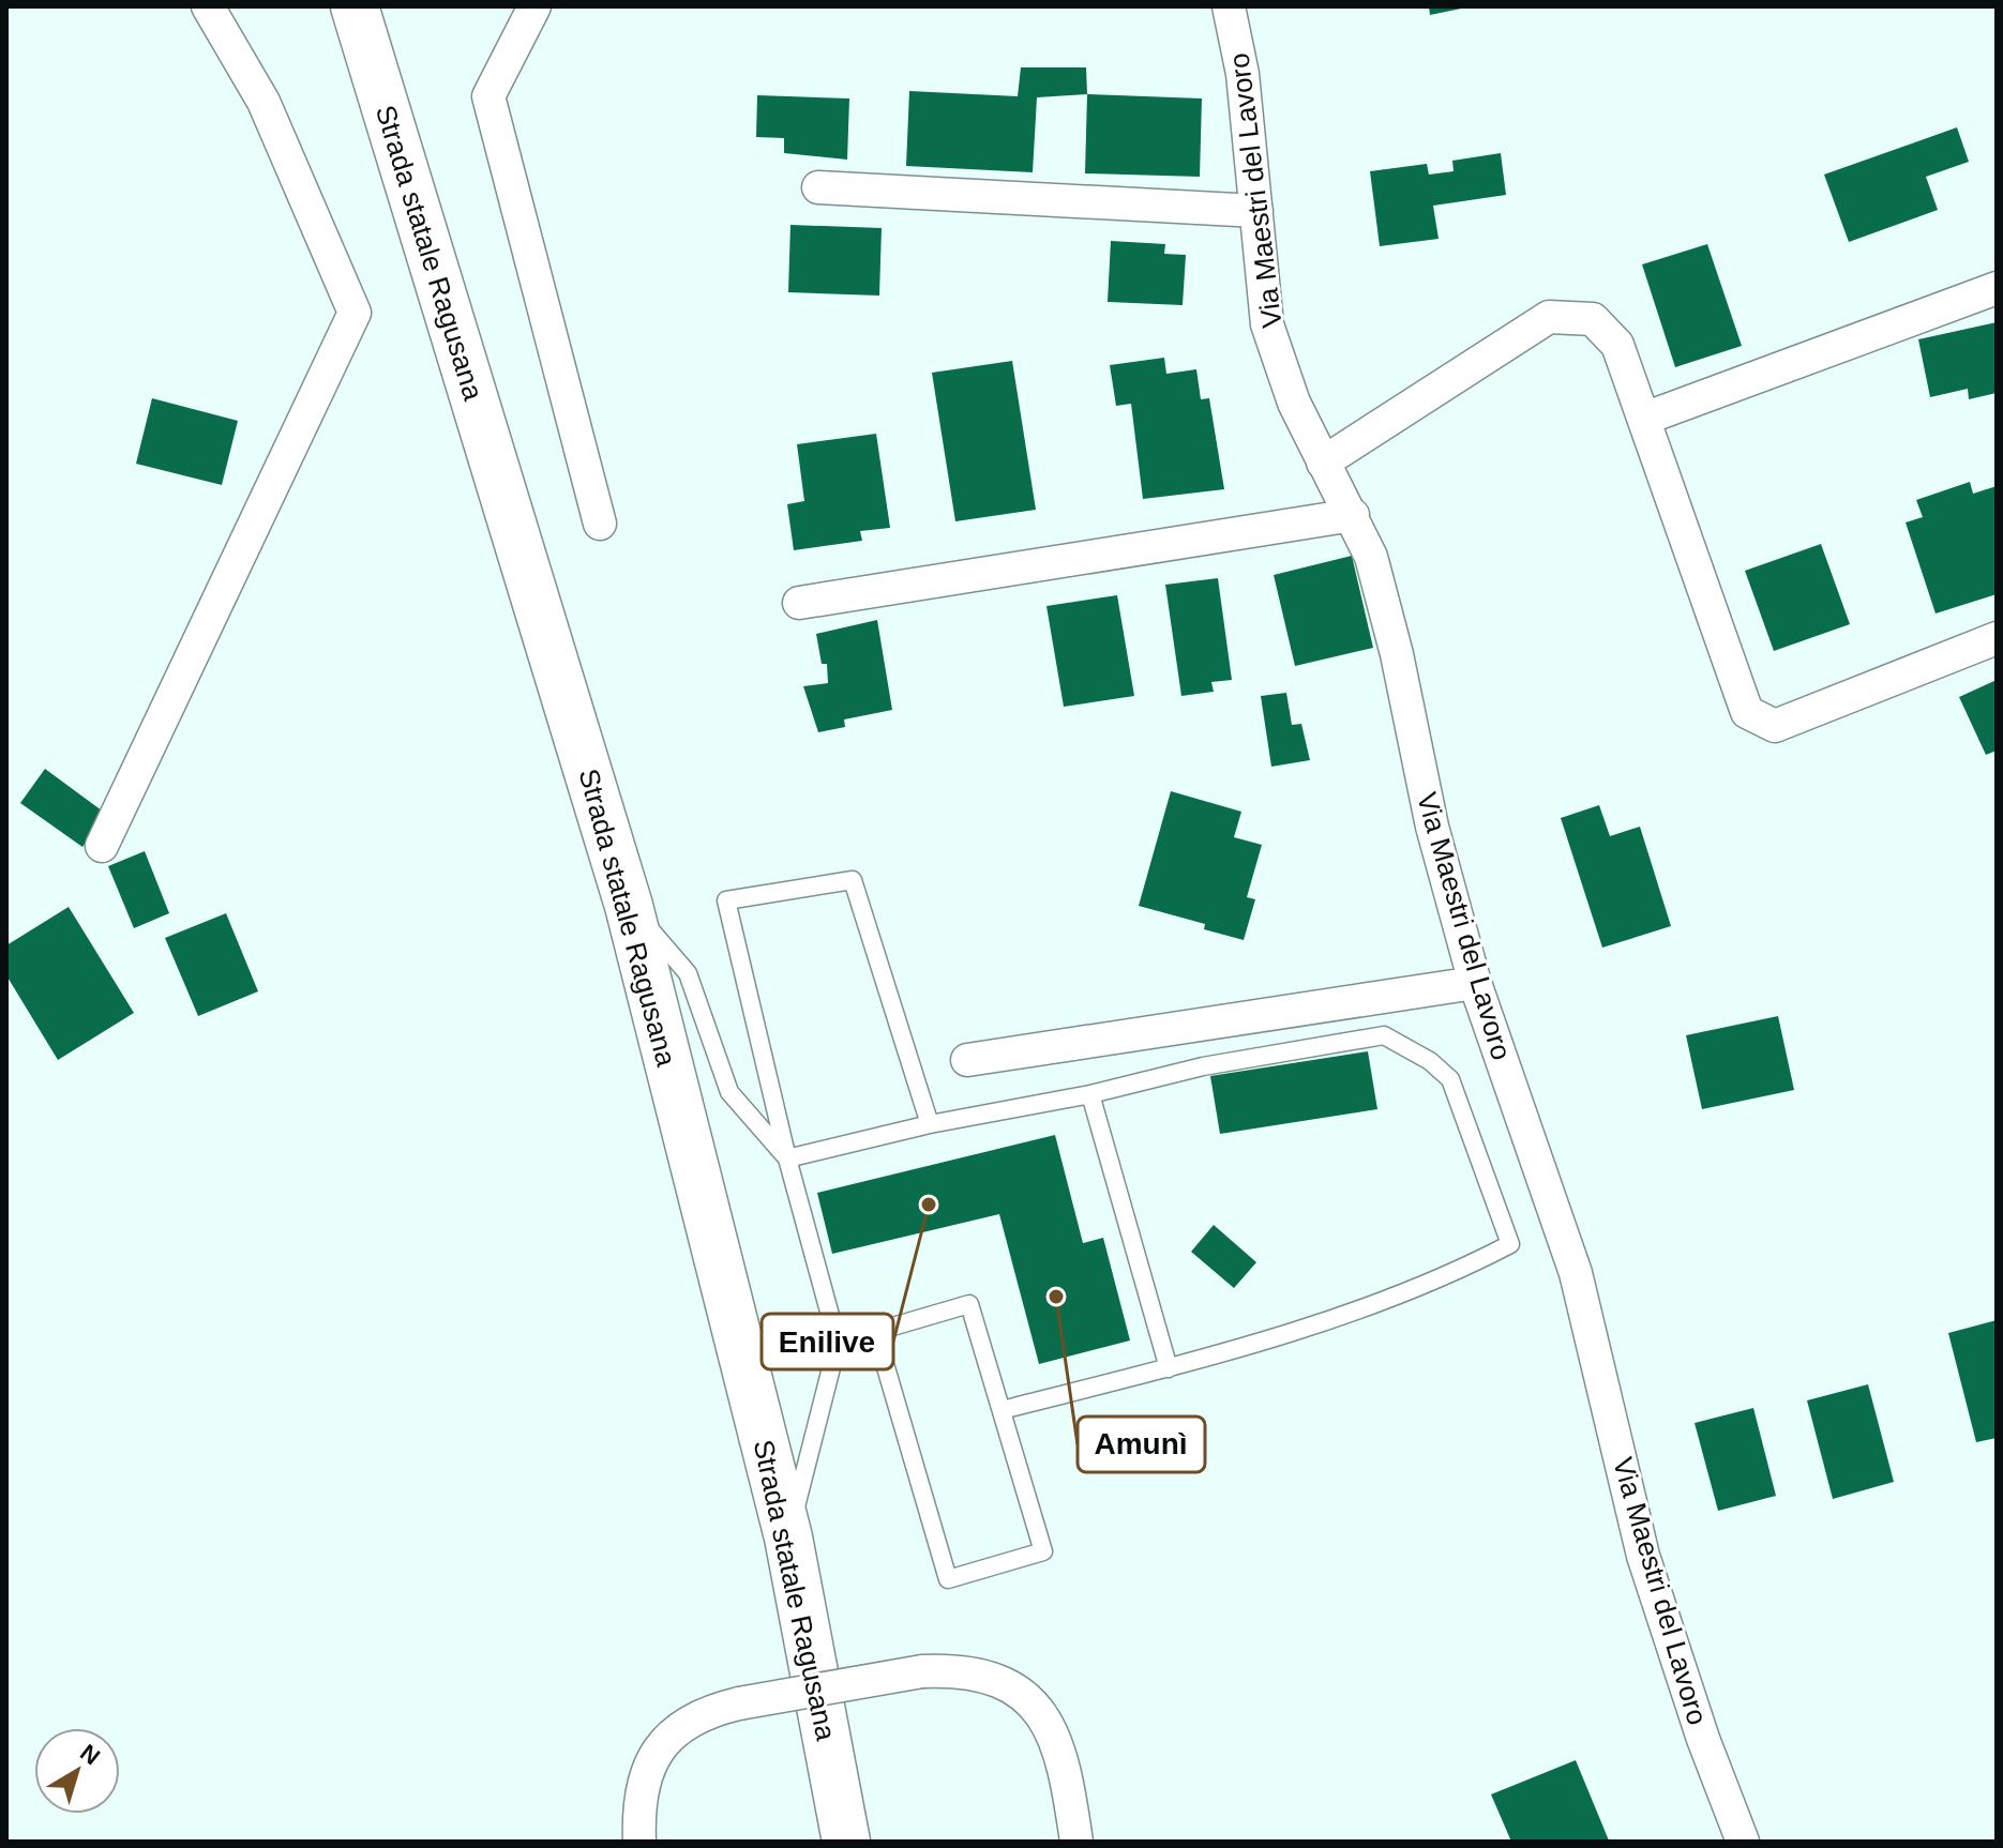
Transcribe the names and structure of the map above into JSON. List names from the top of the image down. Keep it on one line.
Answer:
{"streets":{"main road":["Strada statale Ragusana"],"street":["Via Maestri del Lavoro"]},"places":["Enilive","Amunì"],"north":"top right"}
